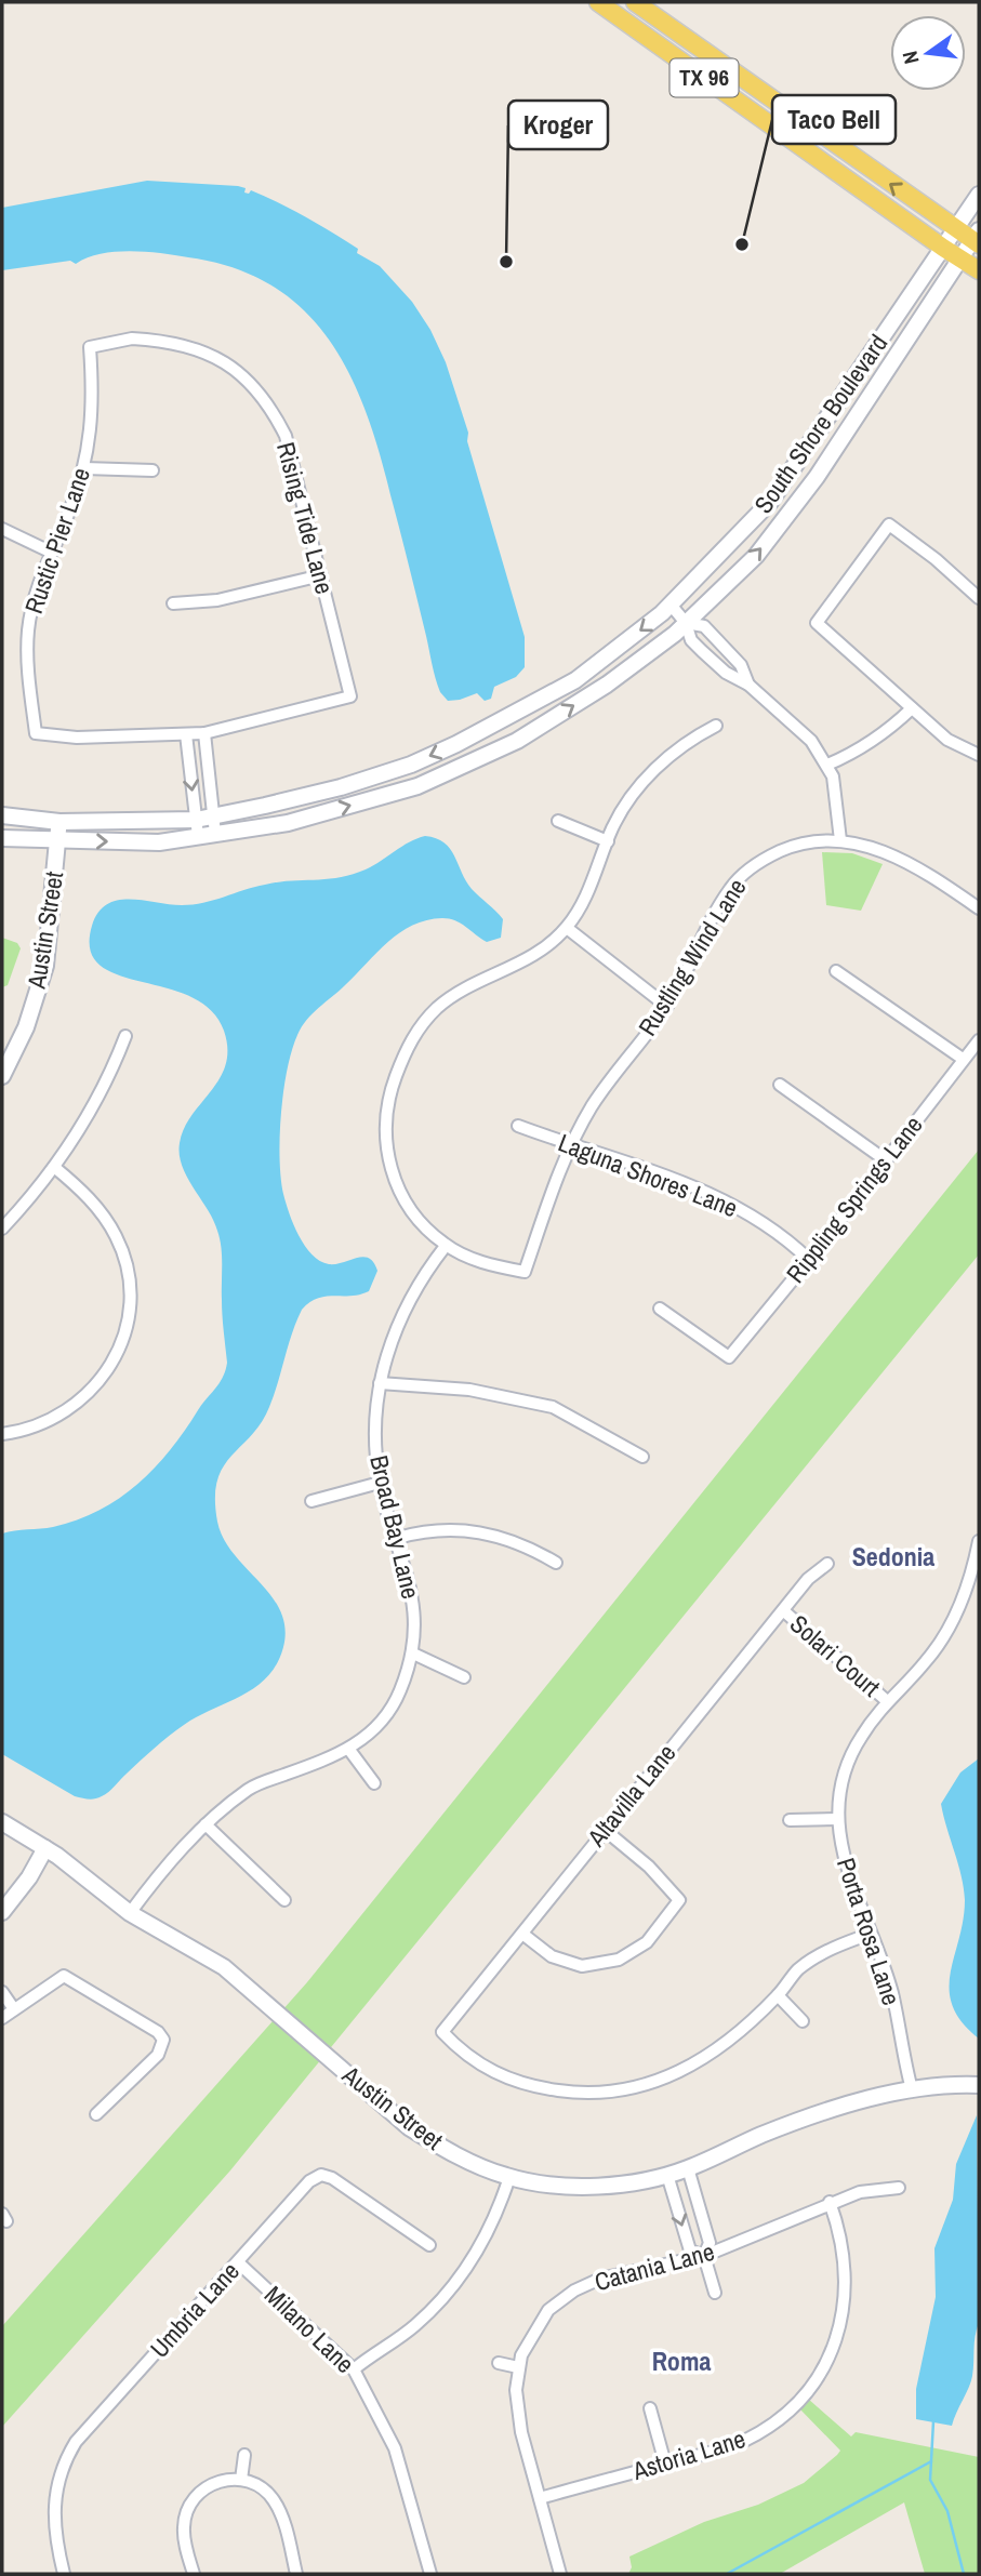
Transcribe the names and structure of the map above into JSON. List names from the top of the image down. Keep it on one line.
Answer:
{"streets":{"main road":["TX 96"],"street":["South Shore Boulevard","Rising Tide Lane","Rustic Pier Lane","Austin Street","Rustling Wind Lane","Laguna Shores Lane","Rippling Springs Lane","Broad Bay Lane","Solari Court","Altavilla Lane","Porta Rosa Lane","Catania Lane","Umbria Lane","Milano Lane","Astoria Lane"]},"crossings":[["TX 96","South Shore Boulevard"],["South Shore Boulevard","Austin Street"],["Rising Tide Lane","Rustic Pier Lane"],["Austin Street","Broad Bay Lane"],["Austin Street","Porta Rosa Lane"],["Rustling Wind Lane","Laguna Shores Lane"],["Rustling Wind Lane","Broad Bay Lane"],["Laguna Shores Lane","Rippling Springs Lane"],["Solari Court","Altavilla Lane"],["Solari Court","Porta Rosa Lane"],["Catania Lane","Astoria Lane"],["Umbria Lane","Milano Lane"]],"districts":["Sedonia","Roma"],"places":["Taco Bell","Kroger"],"north":"left"}
